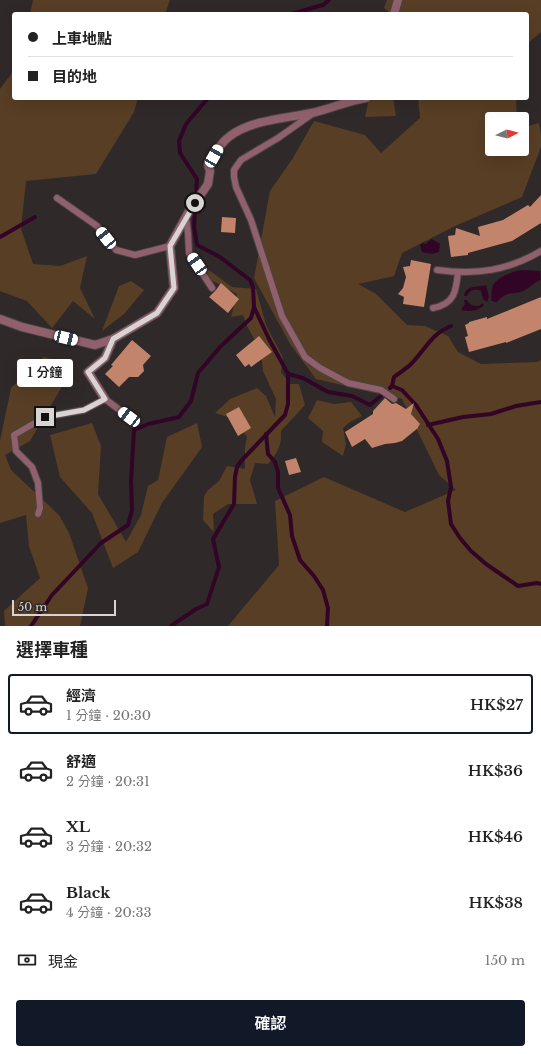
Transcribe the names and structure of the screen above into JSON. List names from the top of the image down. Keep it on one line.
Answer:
{"scale_bar":"50 m","north":"right","page":{"banner":["上車地點","目的地"],"bubble":"1 分鐘","scale":"50 m","heading":"選擇車種","list":[{"name":"經濟","note":"1 分鐘 · 20:30","value":"HK$27"},{"name":"舒適","note":"2 分鐘 · 20:31","value":"HK$36"},{"name":"XL","note":"3 分鐘 · 20:32","value":"HK$46"},{"name":"Black","note":"4 分鐘 · 20:33","value":"HK$38"}],"pay":["現金","150 m"],"buttons":"確認"}}
